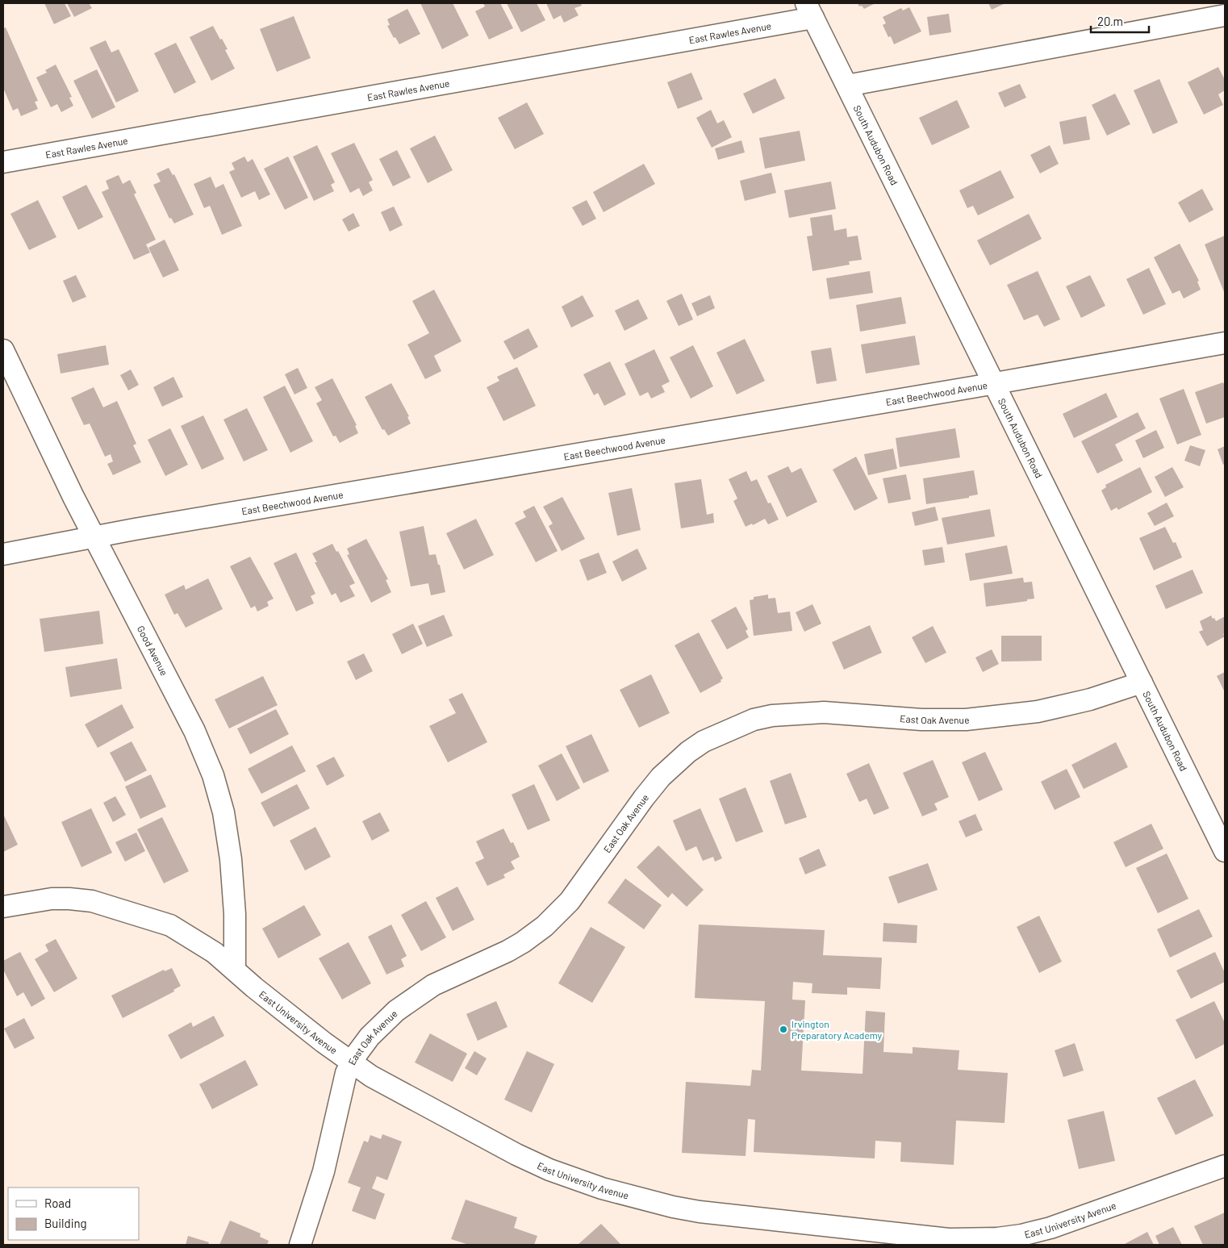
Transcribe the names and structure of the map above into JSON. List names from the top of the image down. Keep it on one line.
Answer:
{"streets":{"street":["East Rawles Avenue","South Audubon Road","East Beechwood Avenue","Good Avenue","East Oak Avenue","East University Avenue"]},"crossings":[["East Rawles Avenue","South Audubon Road"],["South Audubon Road","East Beechwood Avenue"],["South Audubon Road","East Oak Avenue"],["East Beechwood Avenue","Good Avenue"],["Good Avenue","East University Avenue"],["East Oak Avenue","East University Avenue"]],"places":["Irvington Preparatory Academy"],"legend":["Road","Building"],"scale_bar":"20 m"}
